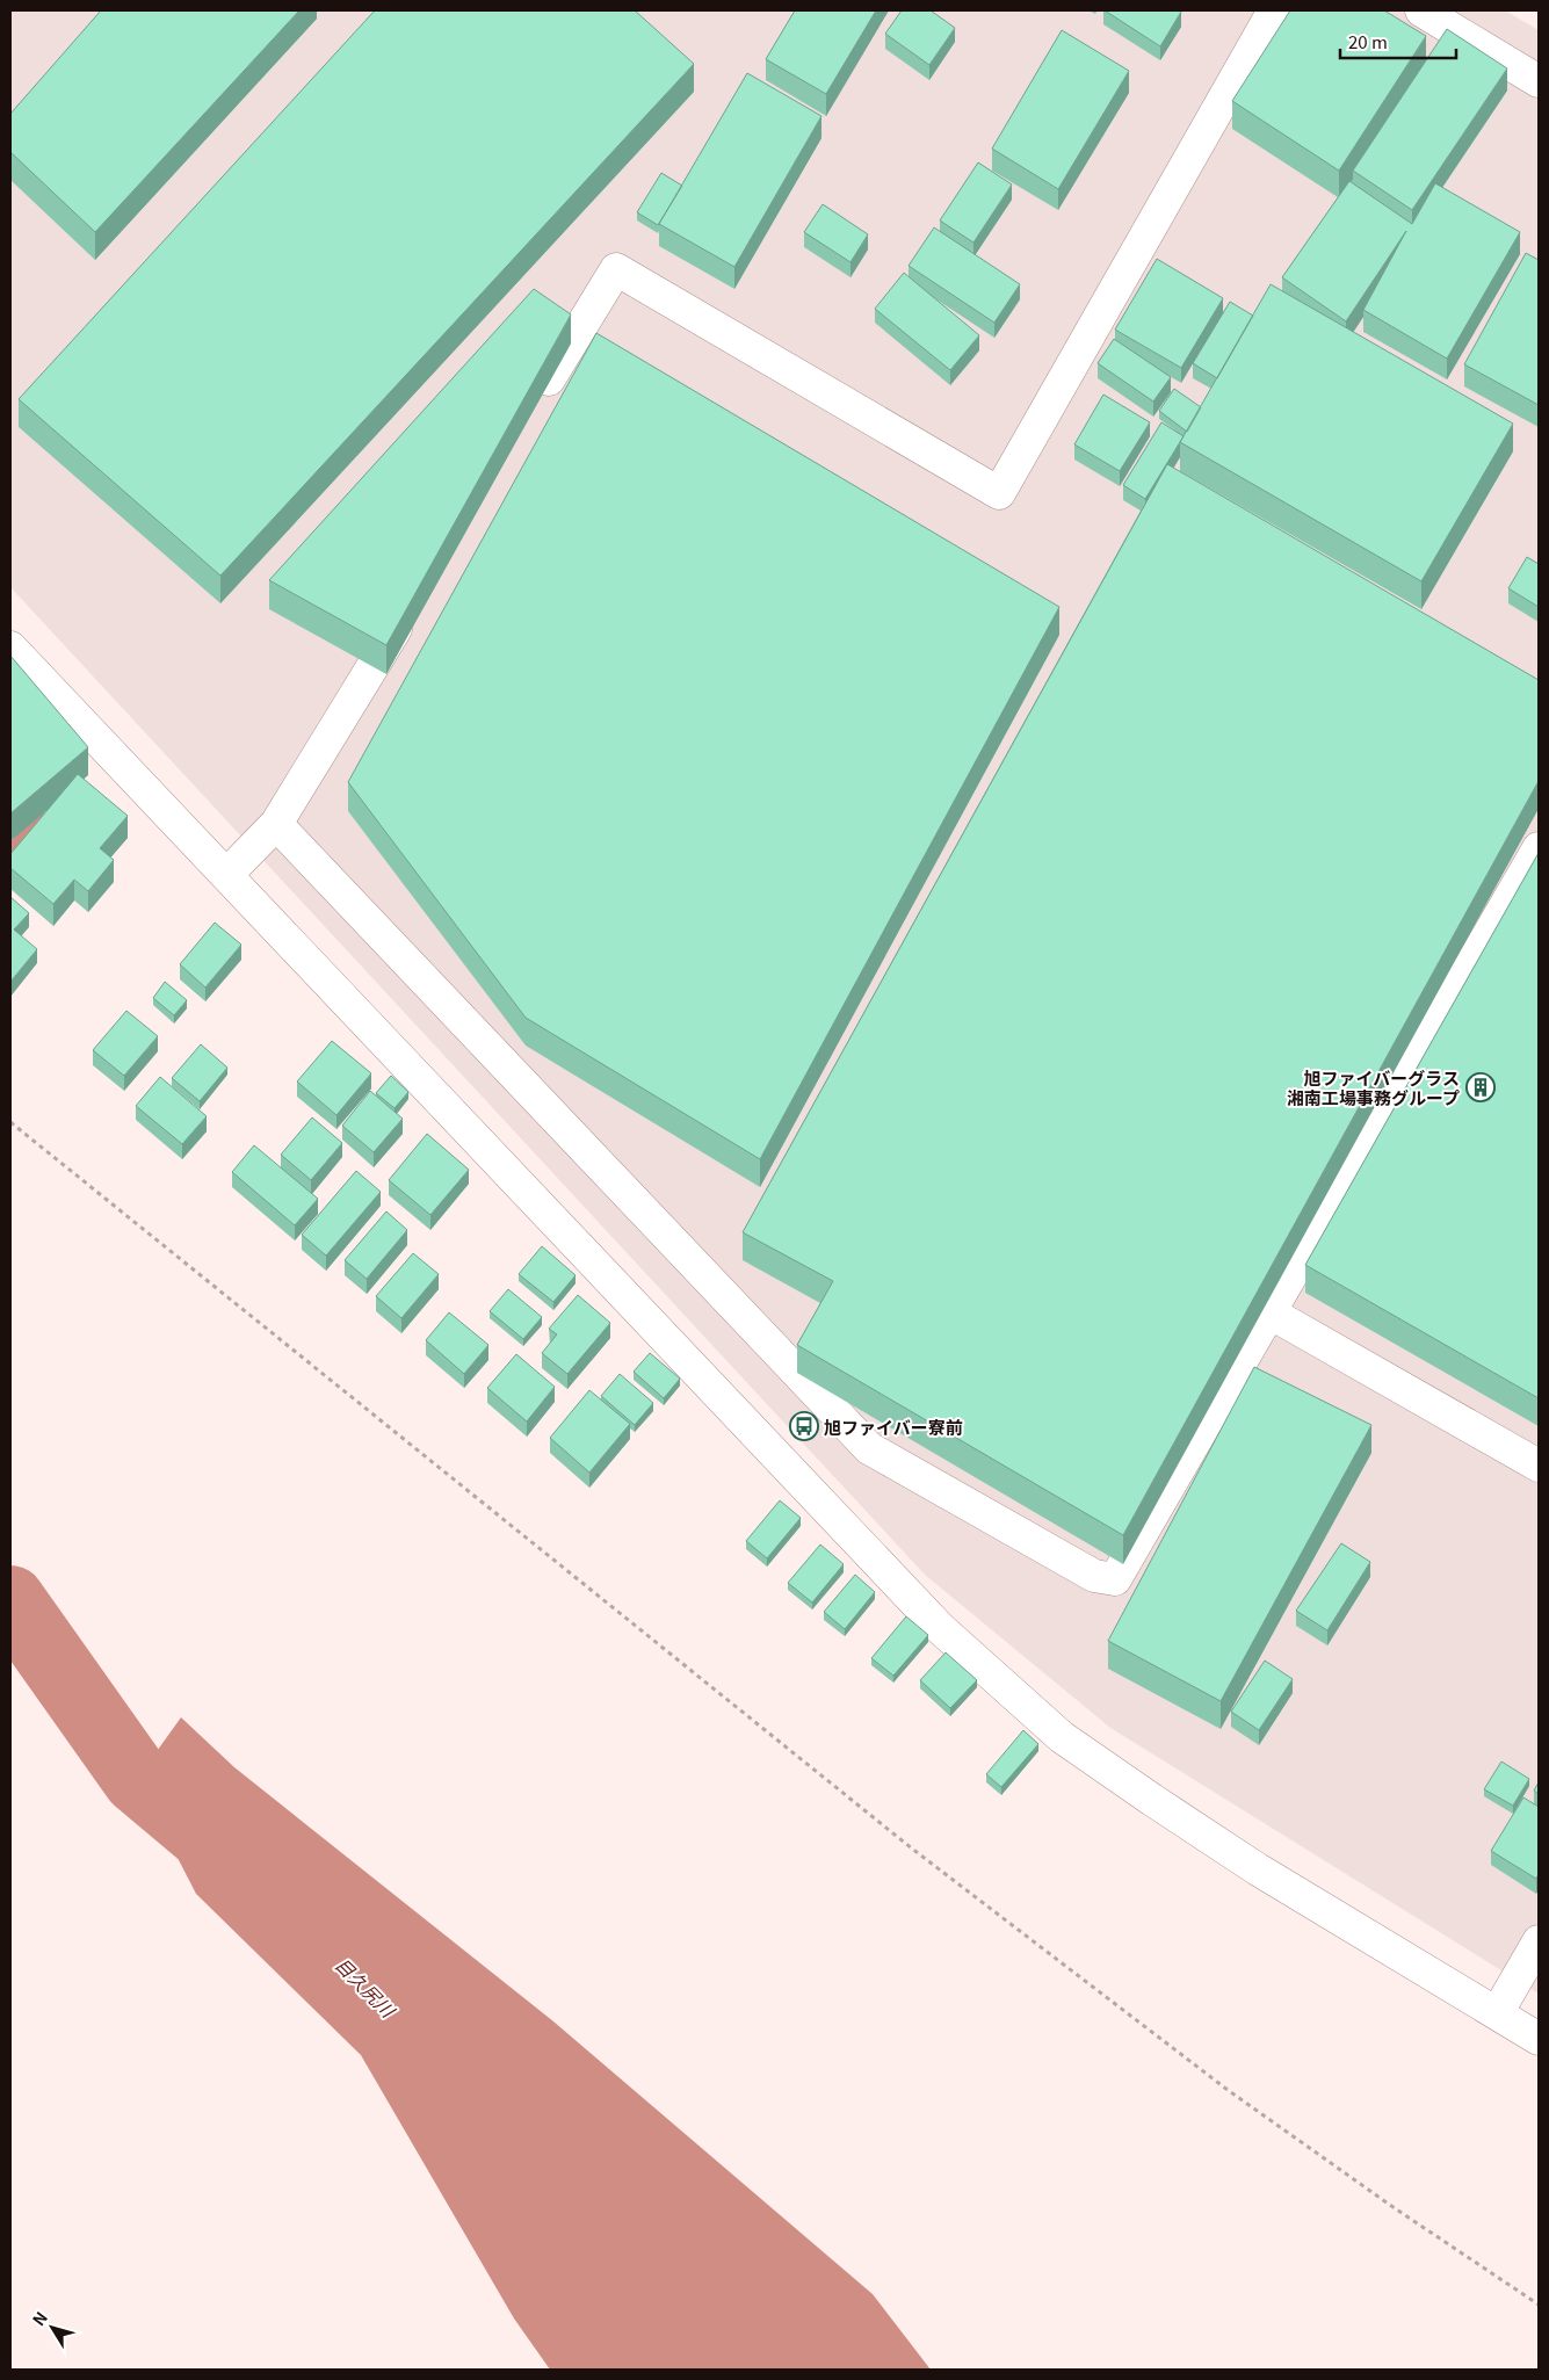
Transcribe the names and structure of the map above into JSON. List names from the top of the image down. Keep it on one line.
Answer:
{"water":["目久尻川"],"places":{"building":["旭ファイバーグラス 湘南工場事務グループ"],"bus stop":["旭ファイバー寮前"]},"scale_bar":"20 m","north":"top left"}
